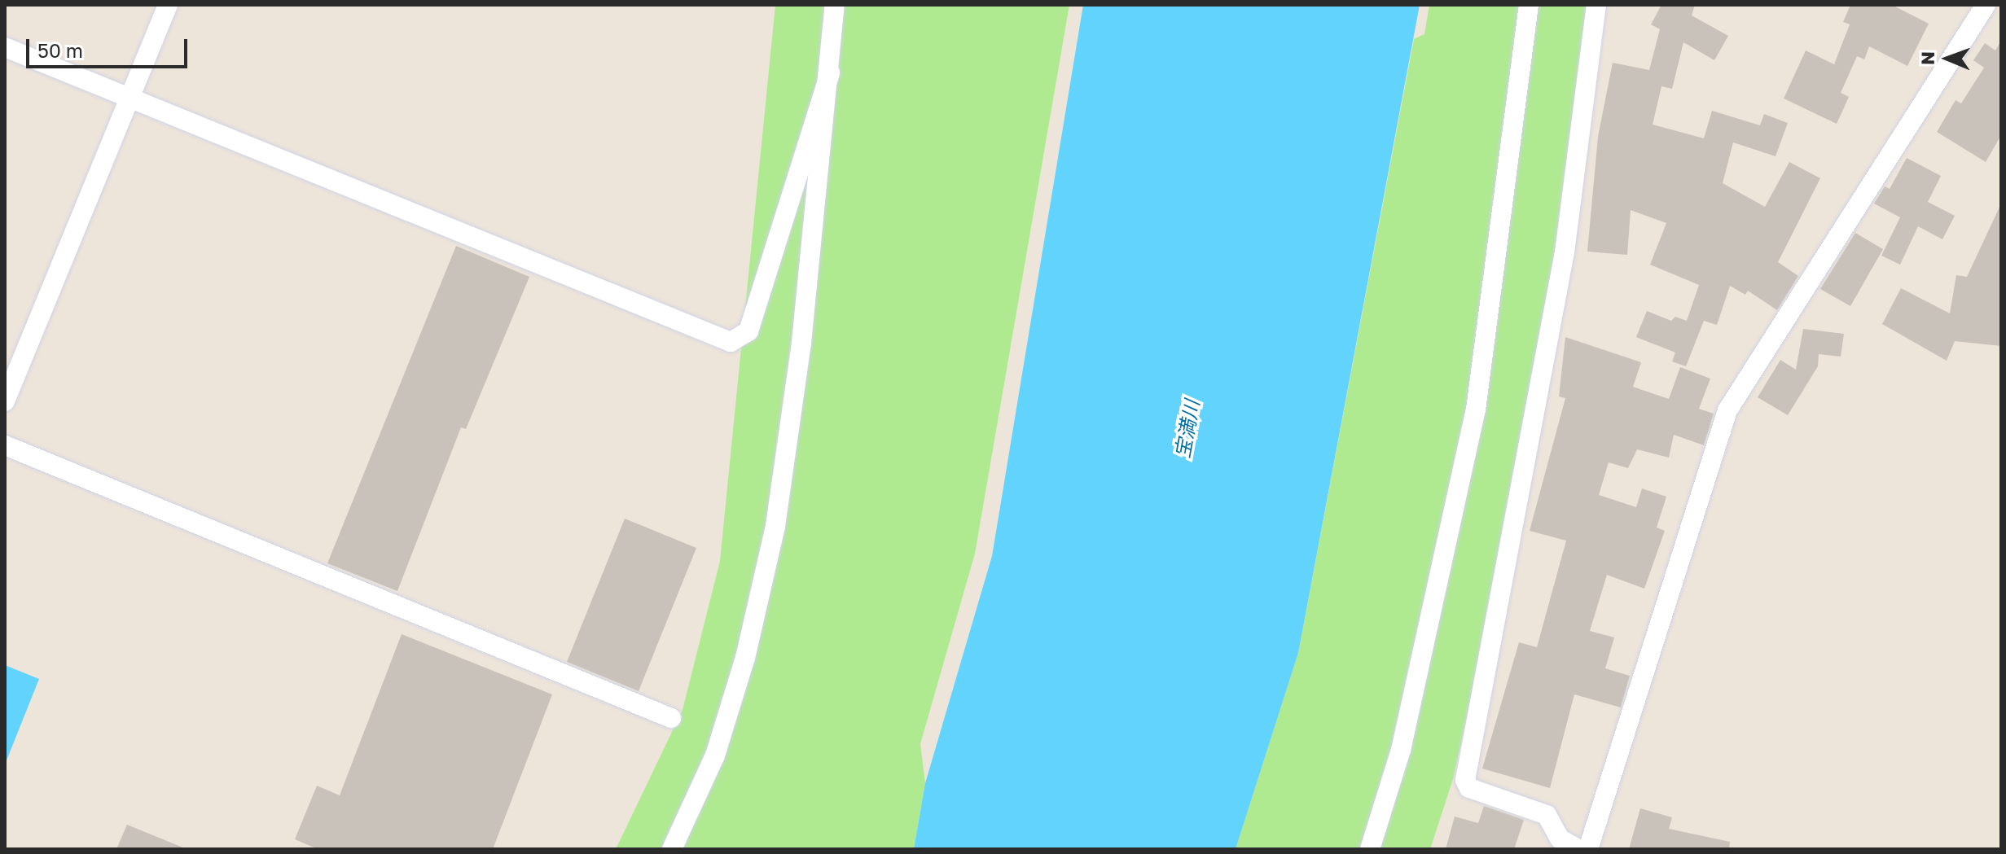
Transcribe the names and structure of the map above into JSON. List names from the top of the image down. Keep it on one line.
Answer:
{"water":["宝満川"],"scale_bar":"50 m","north":"left"}
